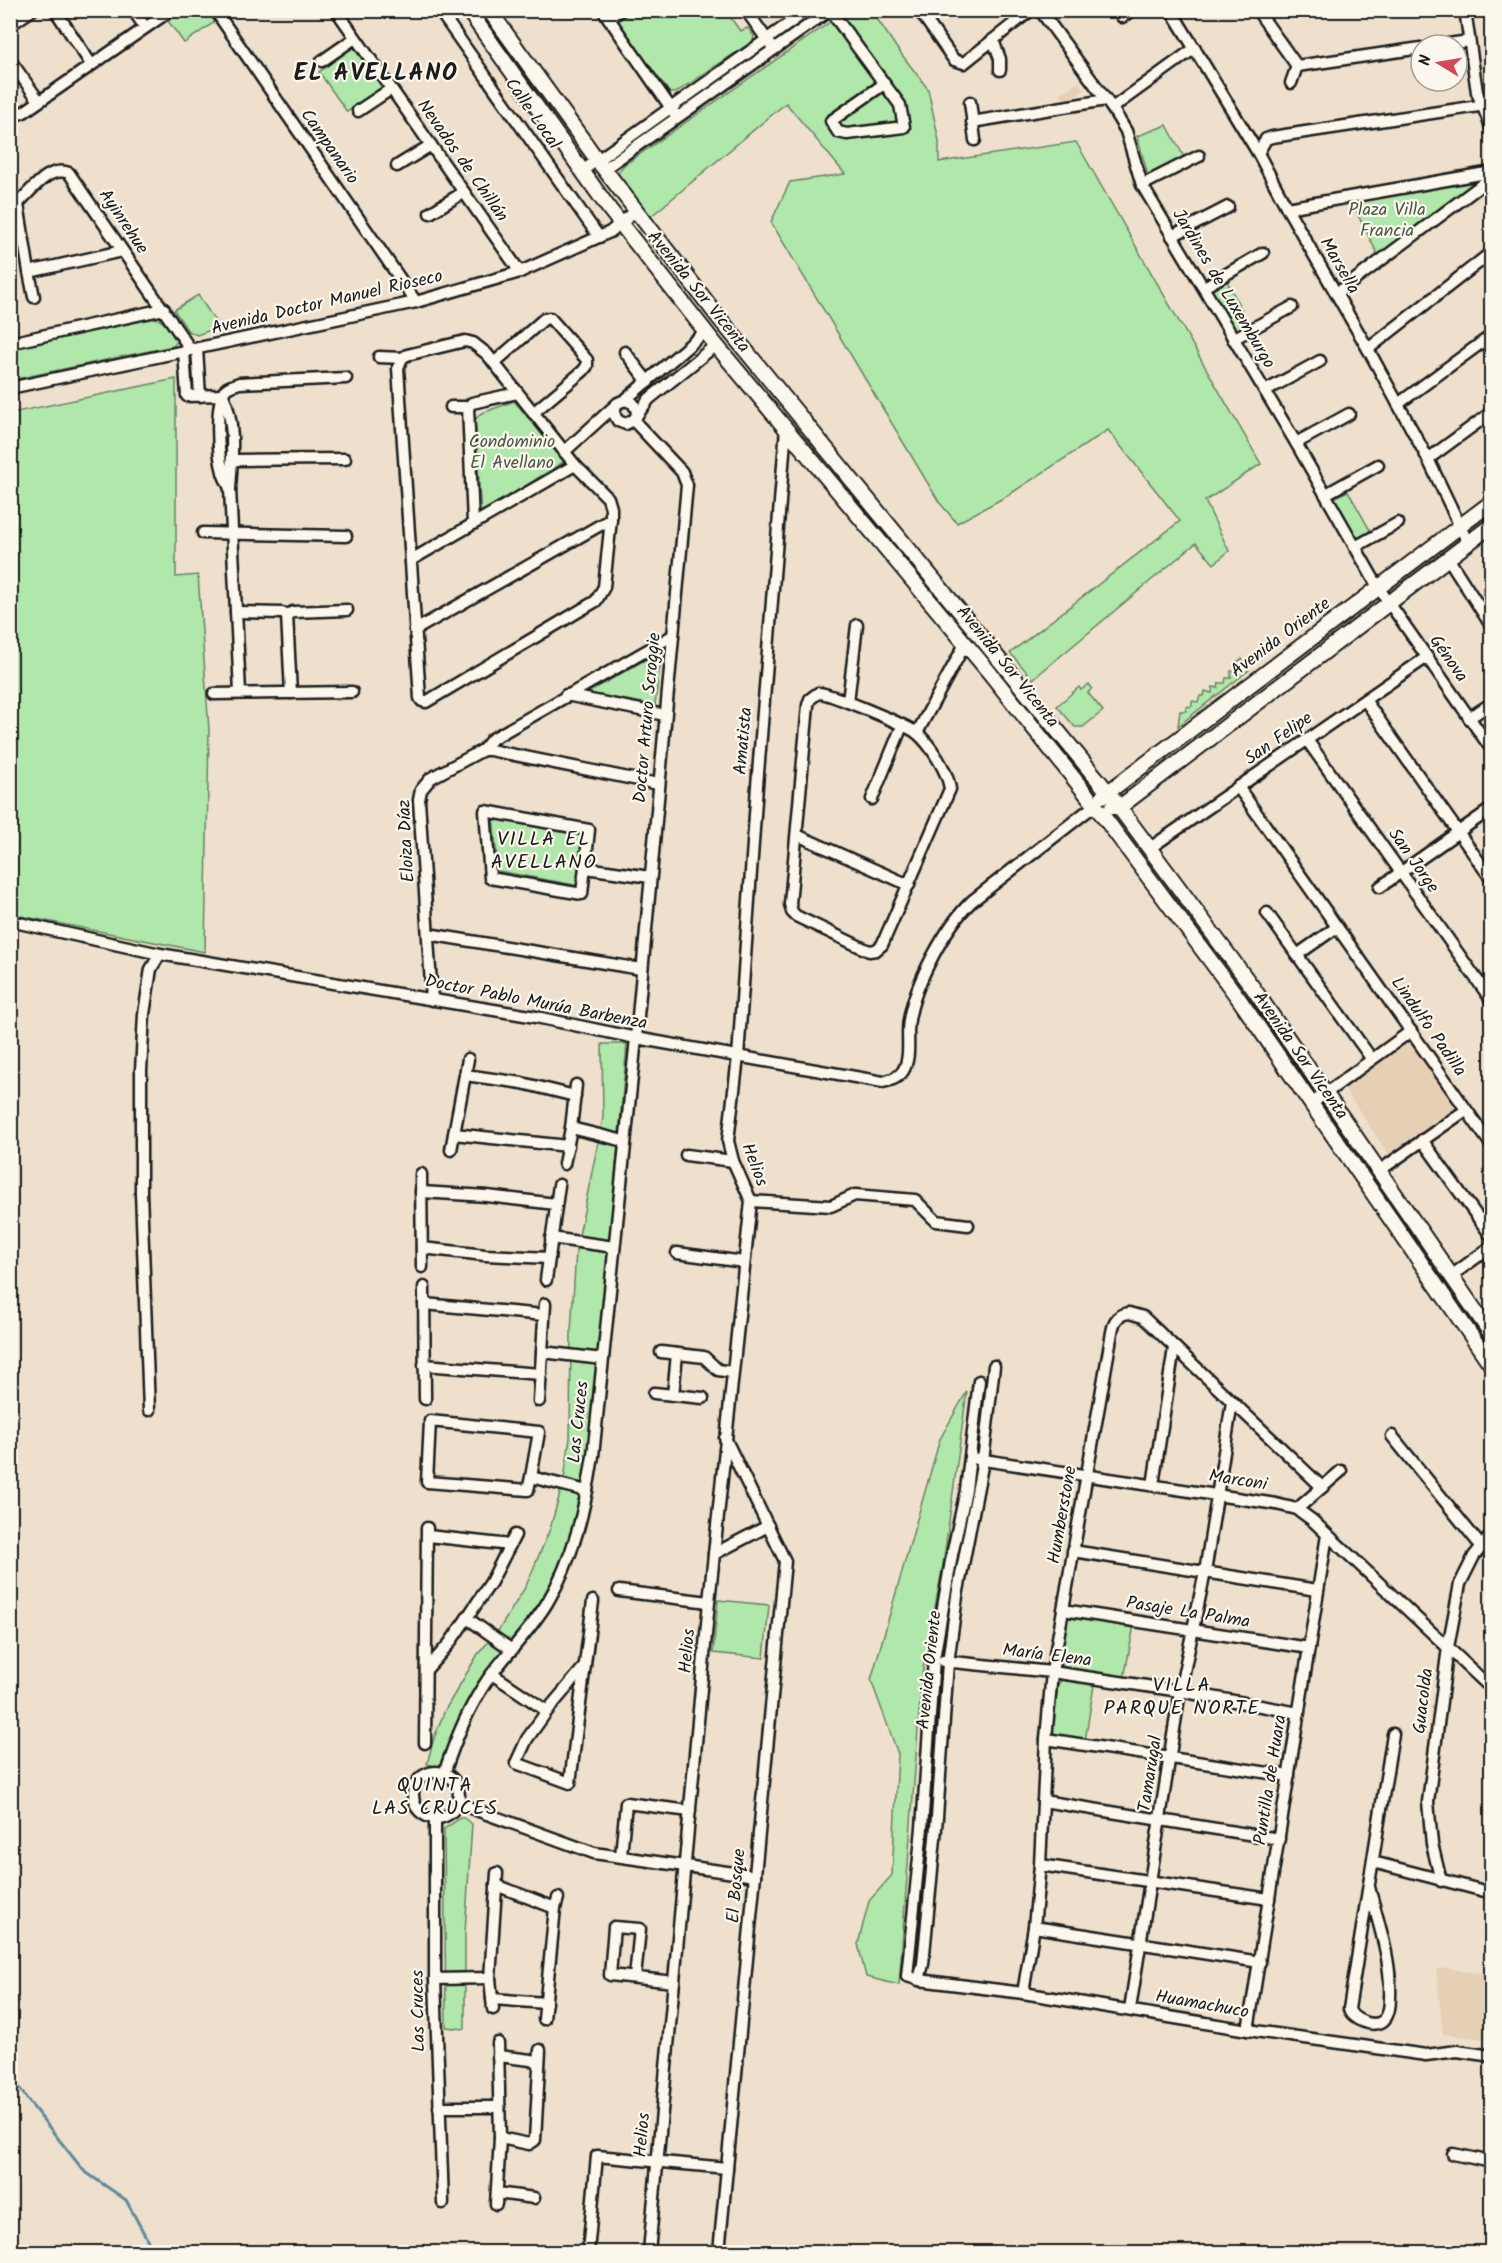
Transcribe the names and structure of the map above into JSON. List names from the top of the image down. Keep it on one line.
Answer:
{"streets":{"main road":["Avenida Sor Vicenta","Avenida Oriente"],"street":["Calle Local","Campanario","Nevados de Chillán","Ayinrehue","Marsella","Jardines de Luxemburgo","Avenida Doctor Manuel Rioseco","Génova","Doctor Arturo Scroggie","San Felipe","Amatista","Eloiza Díaz","San Jorge","Doctor Pablo Murúa Barbenza","Lindulfo Padilla","Helios","Las Cruces","Marconi","Humberstone","Pasaje La Palma","María Elena","Guacolda","Tamarugal","Puntilla de Huara","El Bosque","Huamachuco"]},"crossings":[["Calle Local","Avenida Doctor Manuel Rioseco"],["Campanario","Avenida Doctor Manuel Rioseco"],["Nevados de Chillán","Avenida Doctor Manuel Rioseco"],["Ayinrehue","Avenida Doctor Manuel Rioseco"],["Marsella","Avenida Oriente"],["Jardines de Luxemburgo","Avenida Oriente"],["Jardines de Luxemburgo","Génova"],["Avenida Sor Vicenta","Avenida Doctor Manuel Rioseco"],["Avenida Sor Vicenta","Avenida Oriente"],["Avenida Sor Vicenta","San Felipe"],["Avenida Sor Vicenta","Amatista"],["Avenida Oriente","Génova"],["Avenida Oriente","Doctor Pablo Murúa Barbenza"],["Avenida Oriente","Marconi"],["Avenida Oriente","María Elena"],["Avenida Oriente","Huamachuco"],["Génova","San Felipe"],["Doctor Arturo Scroggie","Eloiza Díaz"],["Doctor Arturo Scroggie","Doctor Pablo Murúa Barbenza"],["Doctor Arturo Scroggie","Las Cruces"],["San Felipe","San Jorge"],["San Felipe","Lindulfo Padilla"],["Amatista","Doctor Pablo Murúa Barbenza"],["Amatista","Helios"],["Eloiza Díaz","Doctor Pablo Murúa Barbenza"],["Doctor Pablo Murúa Barbenza","Helios"],["Doctor Pablo Murúa Barbenza","Las Cruces"],["Helios","El Bosque"],["Marconi","Humberstone"],["Marconi","Guacolda"],["Marconi","Tamarugal"],["Marconi","Puntilla de Huara"],["Humberstone","Pasaje La Palma"],["Humberstone","María Elena"],["Humberstone","Tamarugal"],["Humberstone","Huamachuco"],["Pasaje La Palma","Tamarugal"],["Pasaje La Palma","Puntilla de Huara"],["María Elena","Tamarugal"],["María Elena","Puntilla de Huara"],["Tamarugal","Huamachuco"],["Puntilla de Huara","Huamachuco"]],"districts":["EL AVELLANO","VILLA EL AVELLANO","VILLA PARQUE NORTE","QUINTA LAS CRUCES"],"parks":["Plaza Villa Francia","Condominio El Avellano"],"north":"left"}
